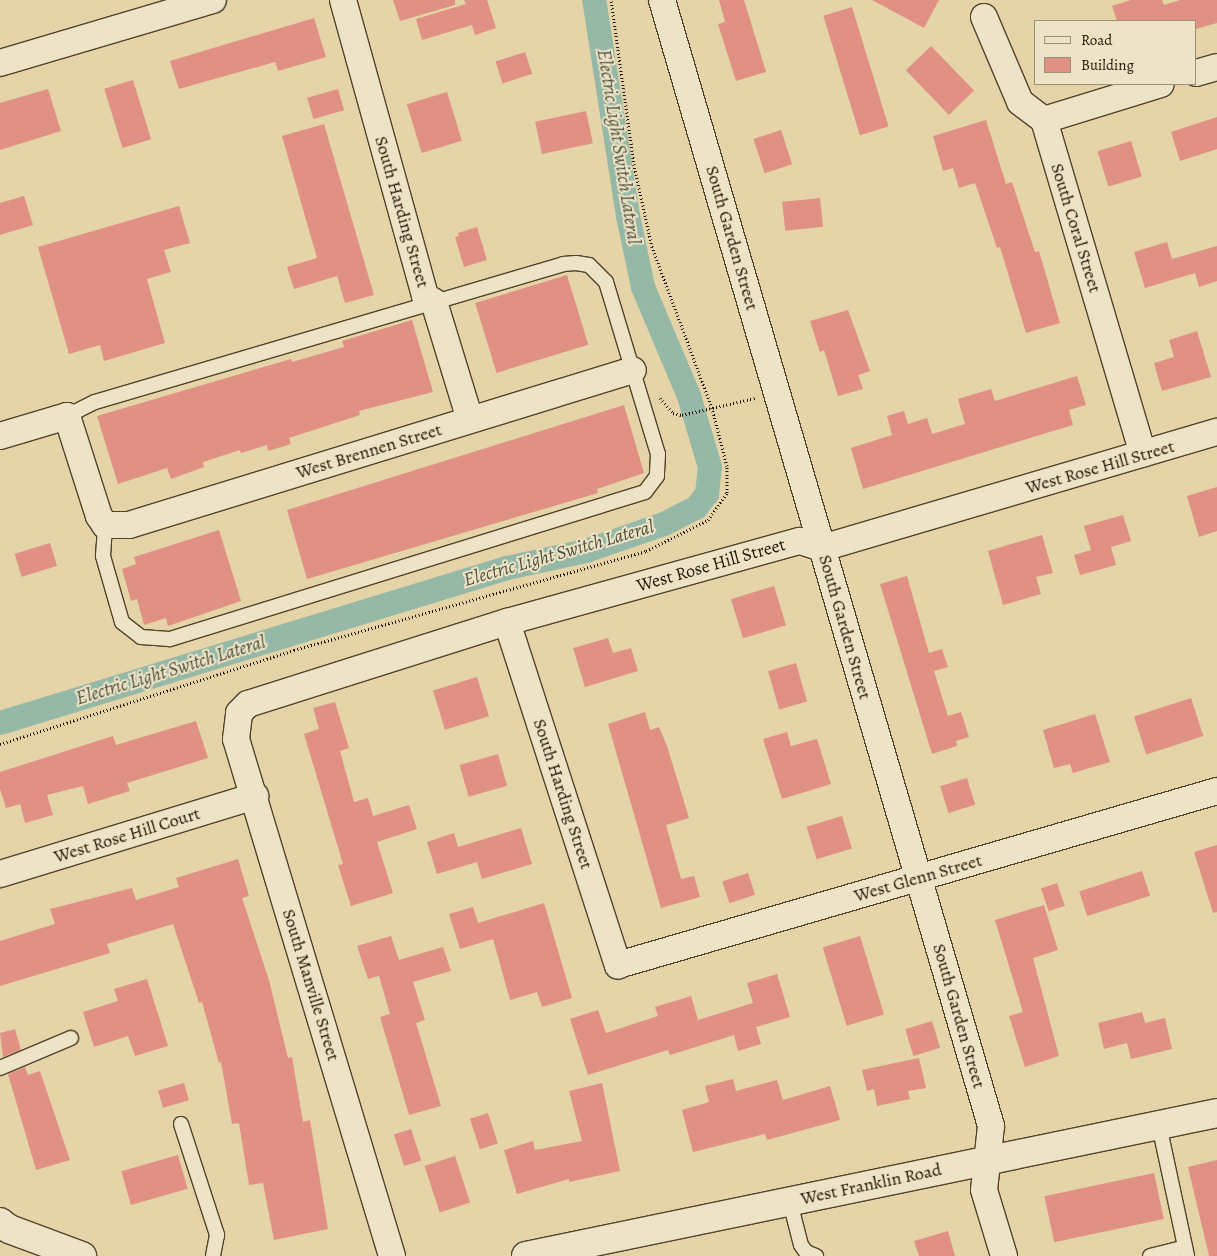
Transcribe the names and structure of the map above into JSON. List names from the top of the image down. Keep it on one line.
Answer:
{"streets":{"street":["South Harding Street","South Coral Street","South Garden Street","West Brennen Street","West Rose Hill Street","West Rose Hill Court","West Glenn Street","South Manville Street","West Franklin Road"]},"crossings":[["South Harding Street","West Brennen Street"],["South Harding Street","West Rose Hill Street"],["South Harding Street","West Glenn Street"],["South Coral Street","West Rose Hill Street"],["South Garden Street","West Rose Hill Street"],["South Garden Street","West Glenn Street"],["South Garden Street","West Franklin Road"],["West Rose Hill Street","South Manville Street"],["West Rose Hill Court","South Manville Street"]],"water":["Electric Light Switch Lateral"],"legend":["Road","Building"]}
